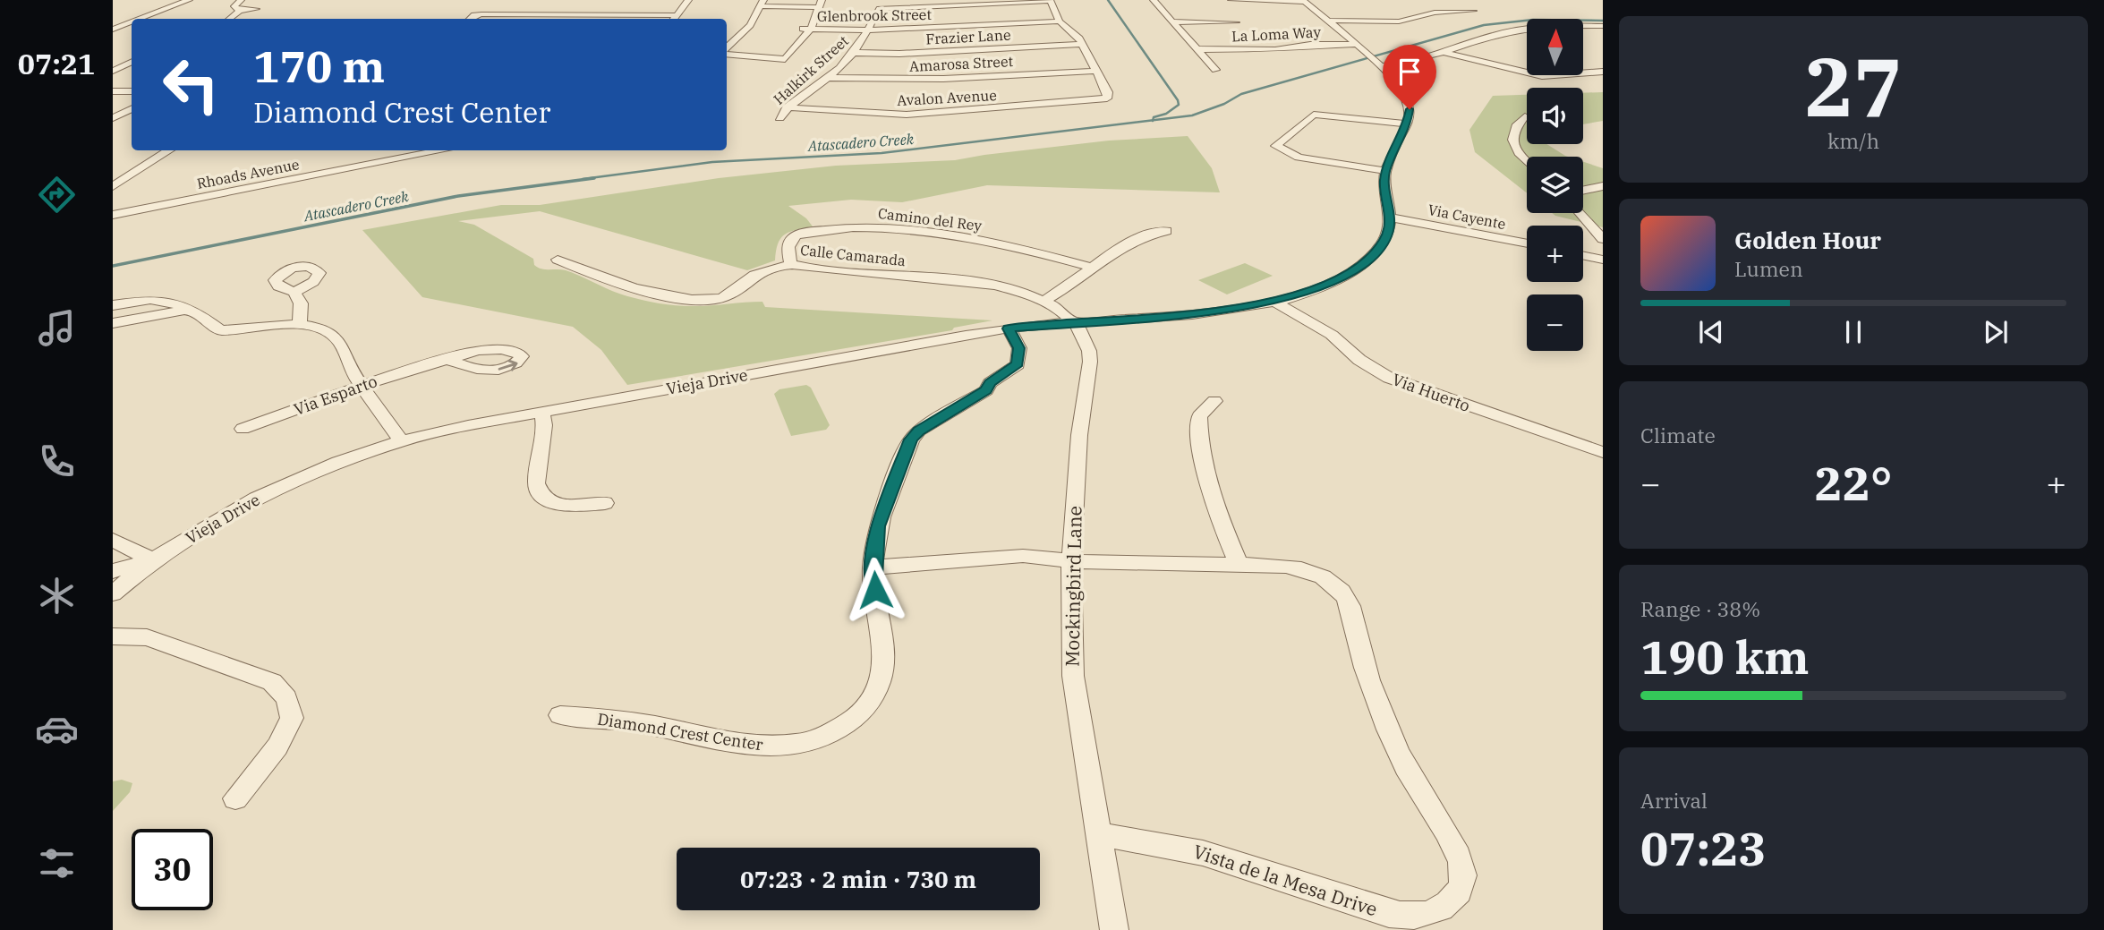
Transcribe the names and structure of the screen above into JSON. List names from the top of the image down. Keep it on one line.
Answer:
{"streets":{"street":["Glenbrook Street","La Loma Way","Frazier Lane","Amarosa Street","Halkirk Street","Avalon Avenue","Rhoads Avenue","Via Cayente","Camino del Rey","Calle Camarada","Vieja Drive","Via Huerto","Via Esparto","Mockingbird Lane","Diamond Crest Center","Vista de la Mesa Drive"]},"crossings":[["Glenbrook Street","Halkirk Street"],["Frazier Lane","Halkirk Street"],["Amarosa Street","Halkirk Street"],["Amarosa Street","Avalon Avenue"],["Halkirk Street","Avalon Avenue"],["Camino del Rey","Calle Camarada"],["Calle Camarada","Vieja Drive"],["Calle Camarada","Mockingbird Lane"],["Vieja Drive","Via Huerto"],["Vieja Drive","Mockingbird Lane"],["Vieja Drive","Diamond Crest Center"],["Mockingbird Lane","Vista de la Mesa Drive"],["Diamond Crest Center","Vista de la Mesa Drive"]],"water":["Atascadero Creek"],"north":"top","page":{"tabs":"07:21","tile":[["27","km/h"],"Climate",["Range · 38%","190 km"],["Arrival","07:23"]],"map_buttons":["+","−"],"turn":["170 m","Diamond Crest Center"],"song":["Golden Hour","Lumen"],"heat":["−","22°","+"],"limit":"30","trip":"07:23 · 2 min · 730 m"}}
